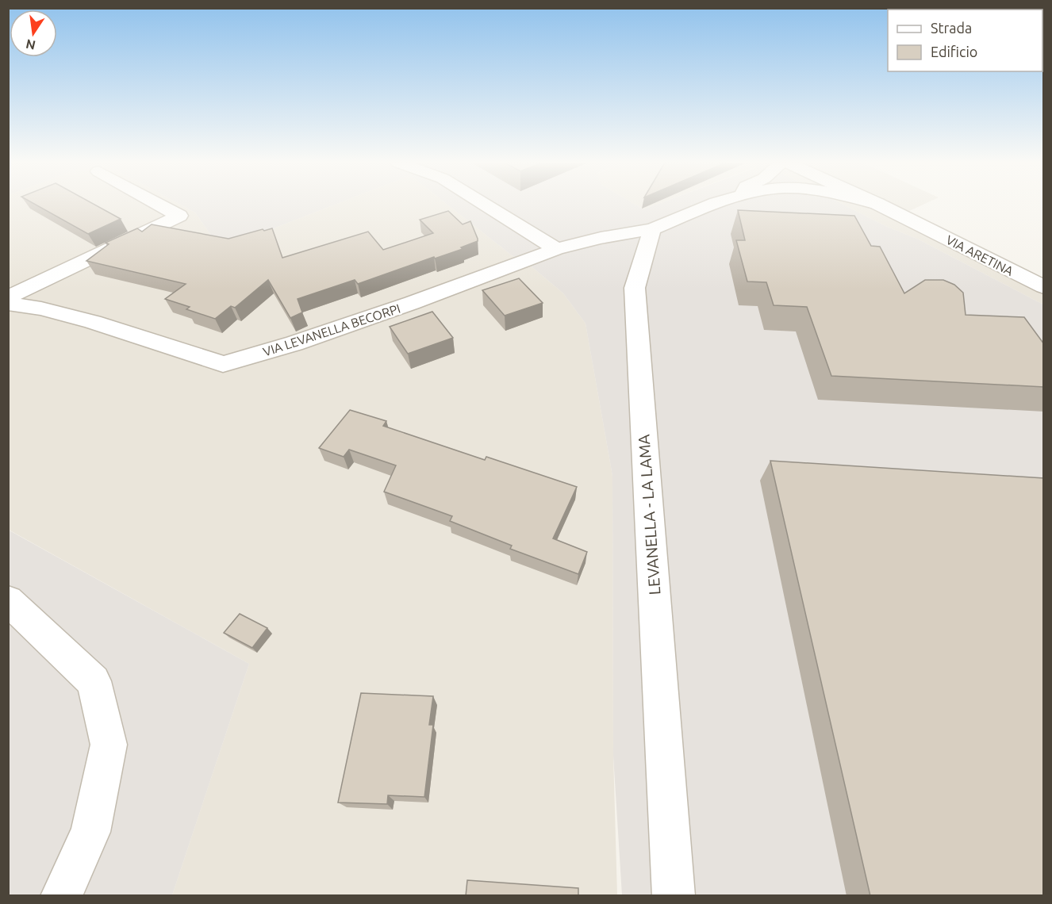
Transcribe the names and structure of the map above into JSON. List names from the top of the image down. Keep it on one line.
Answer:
{"streets":{"street":["VIA ARETINA","VIA LEVANELLA BECORPI","LEVANELLA - LA LAMA"]},"crossings":[["VIA LEVANELLA BECORPI","LEVANELLA - LA LAMA"]],"legend":["Strada","Edificio"],"north":"bottom"}
